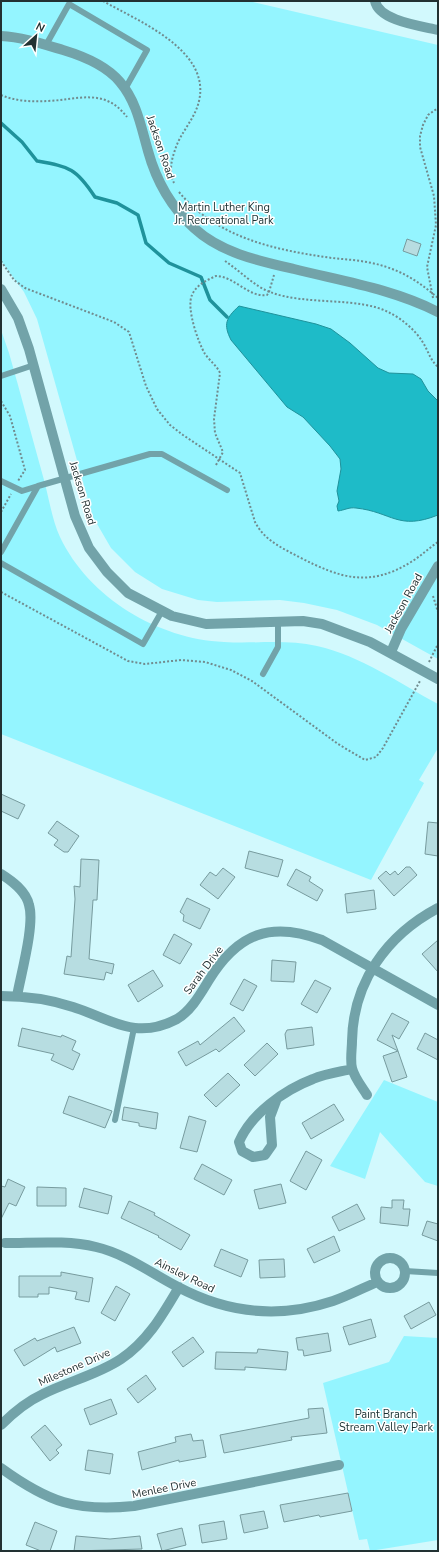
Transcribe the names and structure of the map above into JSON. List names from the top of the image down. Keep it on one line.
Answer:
{"streets":{"street":["Jackson Road","Sarah Drive","Ainsley Road","Milestone Drive","Menlee Drive"]},"crossings":[["Ainsley Road","Milestone Drive"]],"parks":["Martin Luther King Jr. Recreational Park","Paint Branch Stream Valley Park"],"north":"top right"}
